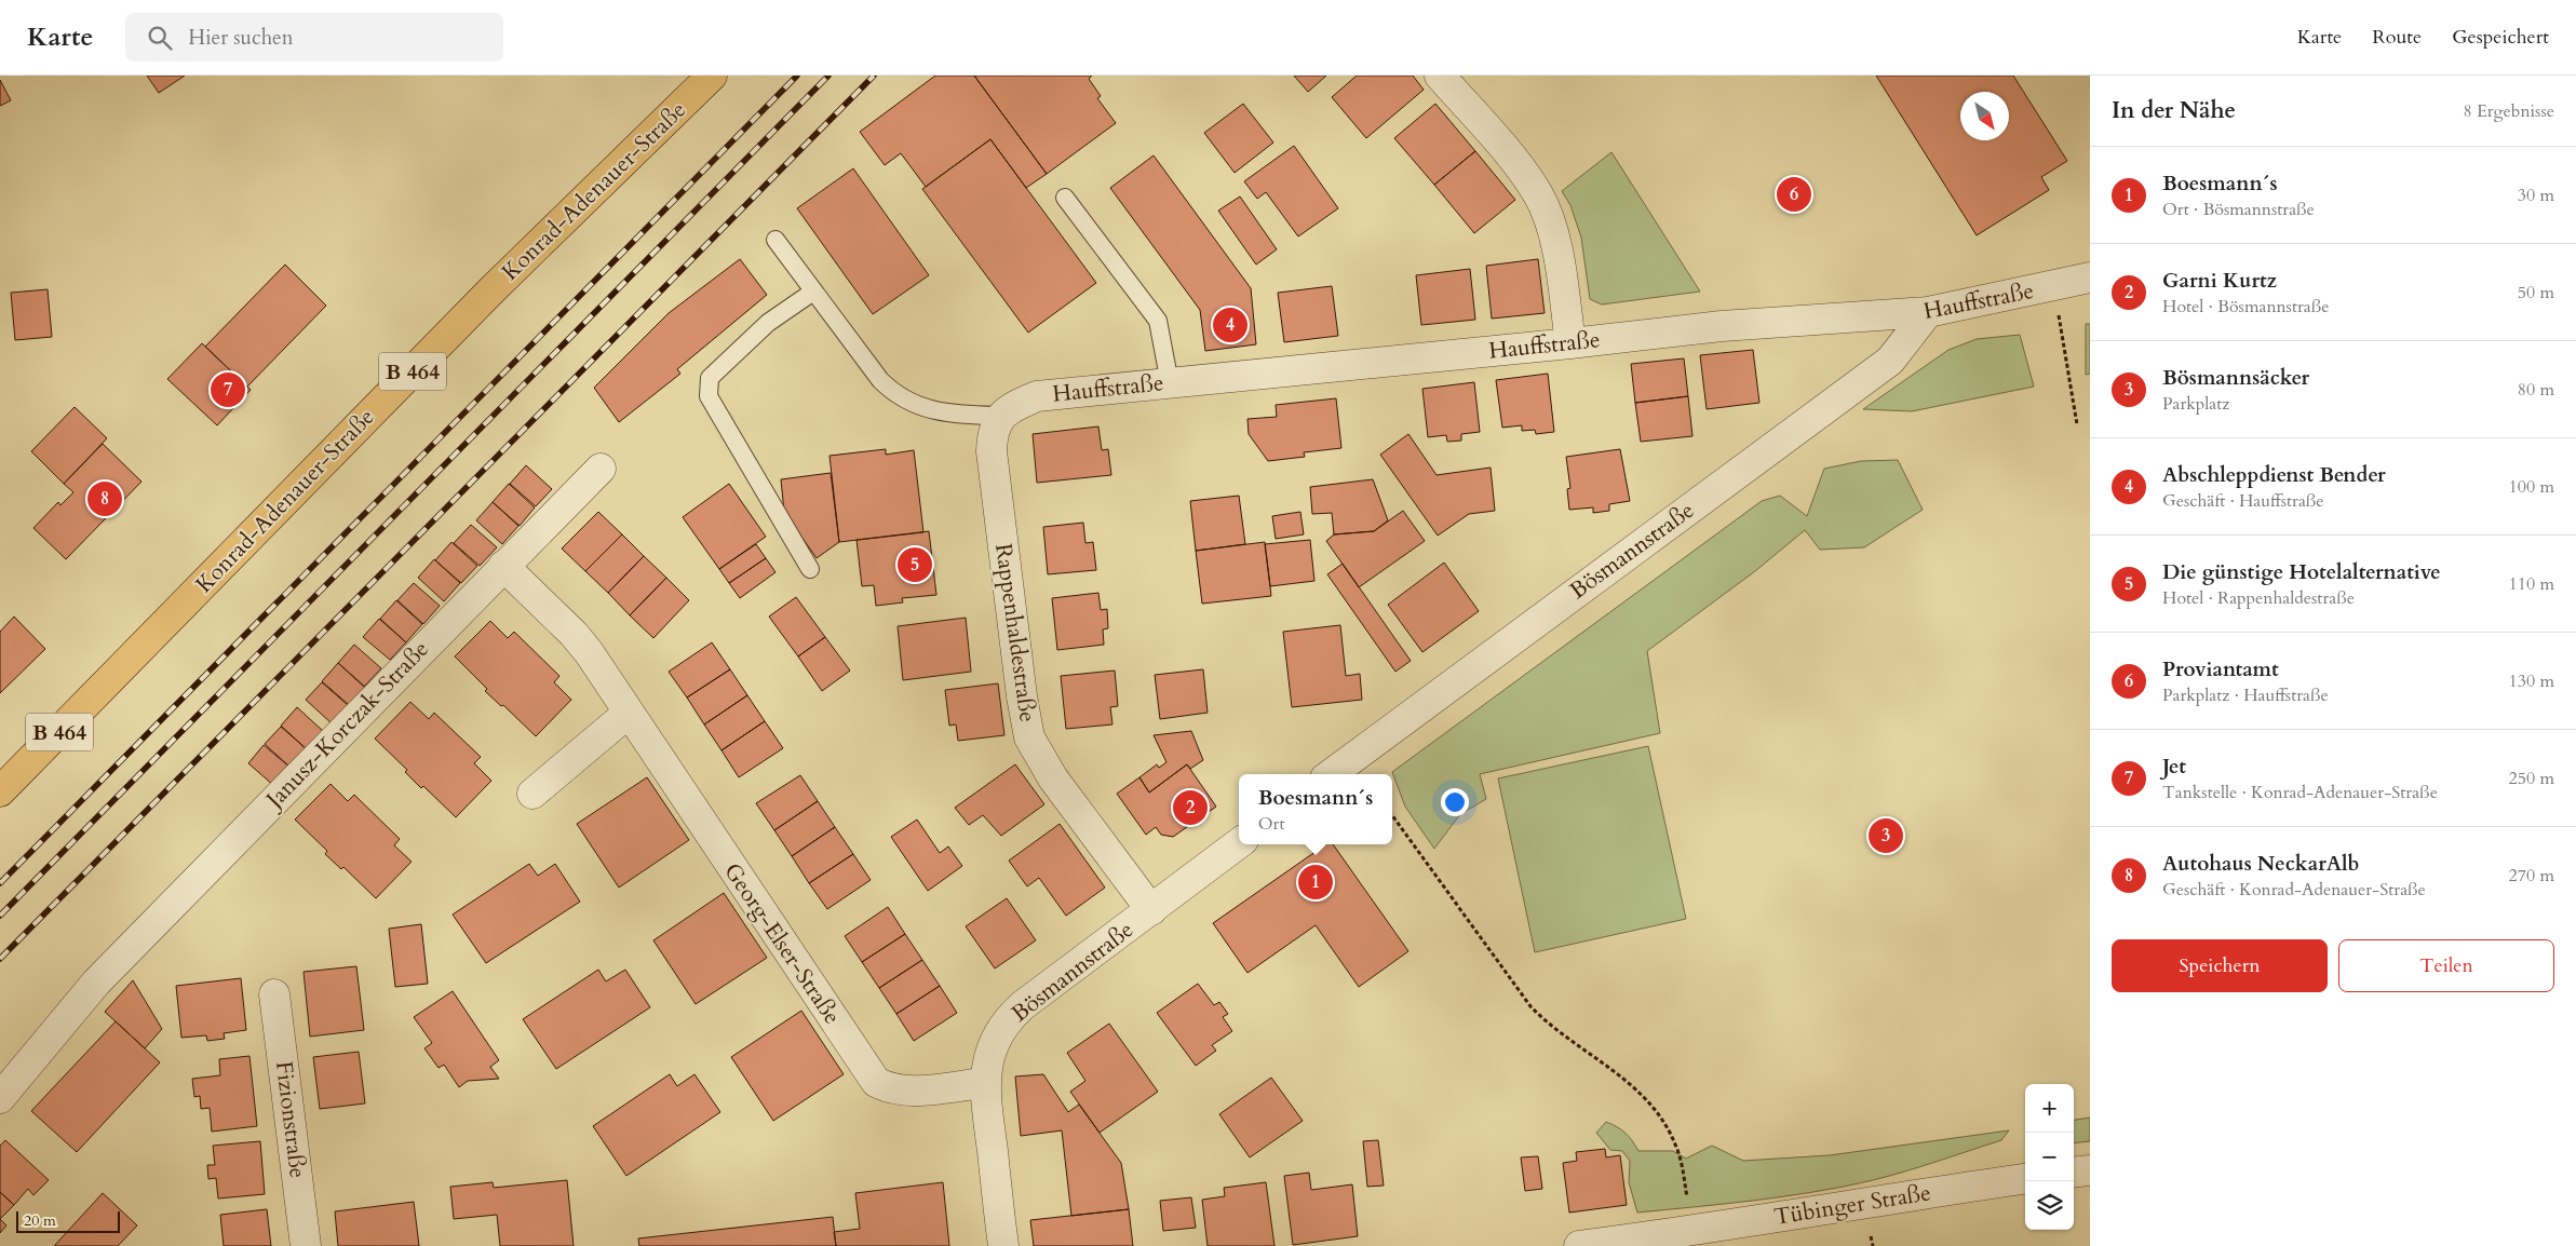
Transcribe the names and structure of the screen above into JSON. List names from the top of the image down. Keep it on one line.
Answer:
{"streets":{"main road":["Konrad-Adenauer-Straße","B 464"],"street":["Hauffstraße","Bösmannstraße","Rappenhaldestraße","Janusz-Korczak-Straße","Georg-Elser-Straße","Fizionstraße","Tübinger Straße"]},"crossings":[["Hauffstraße","Bösmannstraße"],["Hauffstraße","Rappenhaldestraße"],["Bösmannstraße","Rappenhaldestraße"],["Bösmannstraße","Georg-Elser-Straße"],["Janusz-Korczak-Straße","Georg-Elser-Straße"]],"scale_bar":"20 m","north":"bottom right","page":{"header":"Karte","search":"Hier suchen","nav":["Karte","Route","Gespeichert"],"heading":["In der Nähe","8 Ergebnisse"],"list":[{"mark":"1","name":"Boesmann´s","note":"Ort · Bösmannstraße","value":"30 m"},{"mark":"2","name":"Garni Kurtz","note":"Hotel · Bösmannstraße","value":"50 m"},{"mark":"3","name":"Bösmannsäcker","note":"Parkplatz","value":"80 m"},{"mark":"4","name":"Abschleppdienst Bender","note":"Geschäft · Hauffstraße","value":"100 m"},{"mark":"5","name":"Die günstige Hotelalternative","note":"Hotel · Rappenhaldestraße","value":"110 m"},{"mark":"6","name":"Proviantamt","note":"Parkplatz · Hauffstraße","value":"130 m"},{"mark":"7","name":"Jet","note":"Tankstelle · Konrad-Adenauer-Straße","value":"250 m"},{"mark":"8","name":"Autohaus NeckarAlb","note":"Geschäft · Konrad-Adenauer-Straße","value":"270 m"}],"pins":["6","4","7","8","5","2","3","1"],"popup":["Boesmann´s","Ort"],"buttons":["Speichern","Teilen"],"map_buttons":["+","−"],"scale":"20 m"}}
